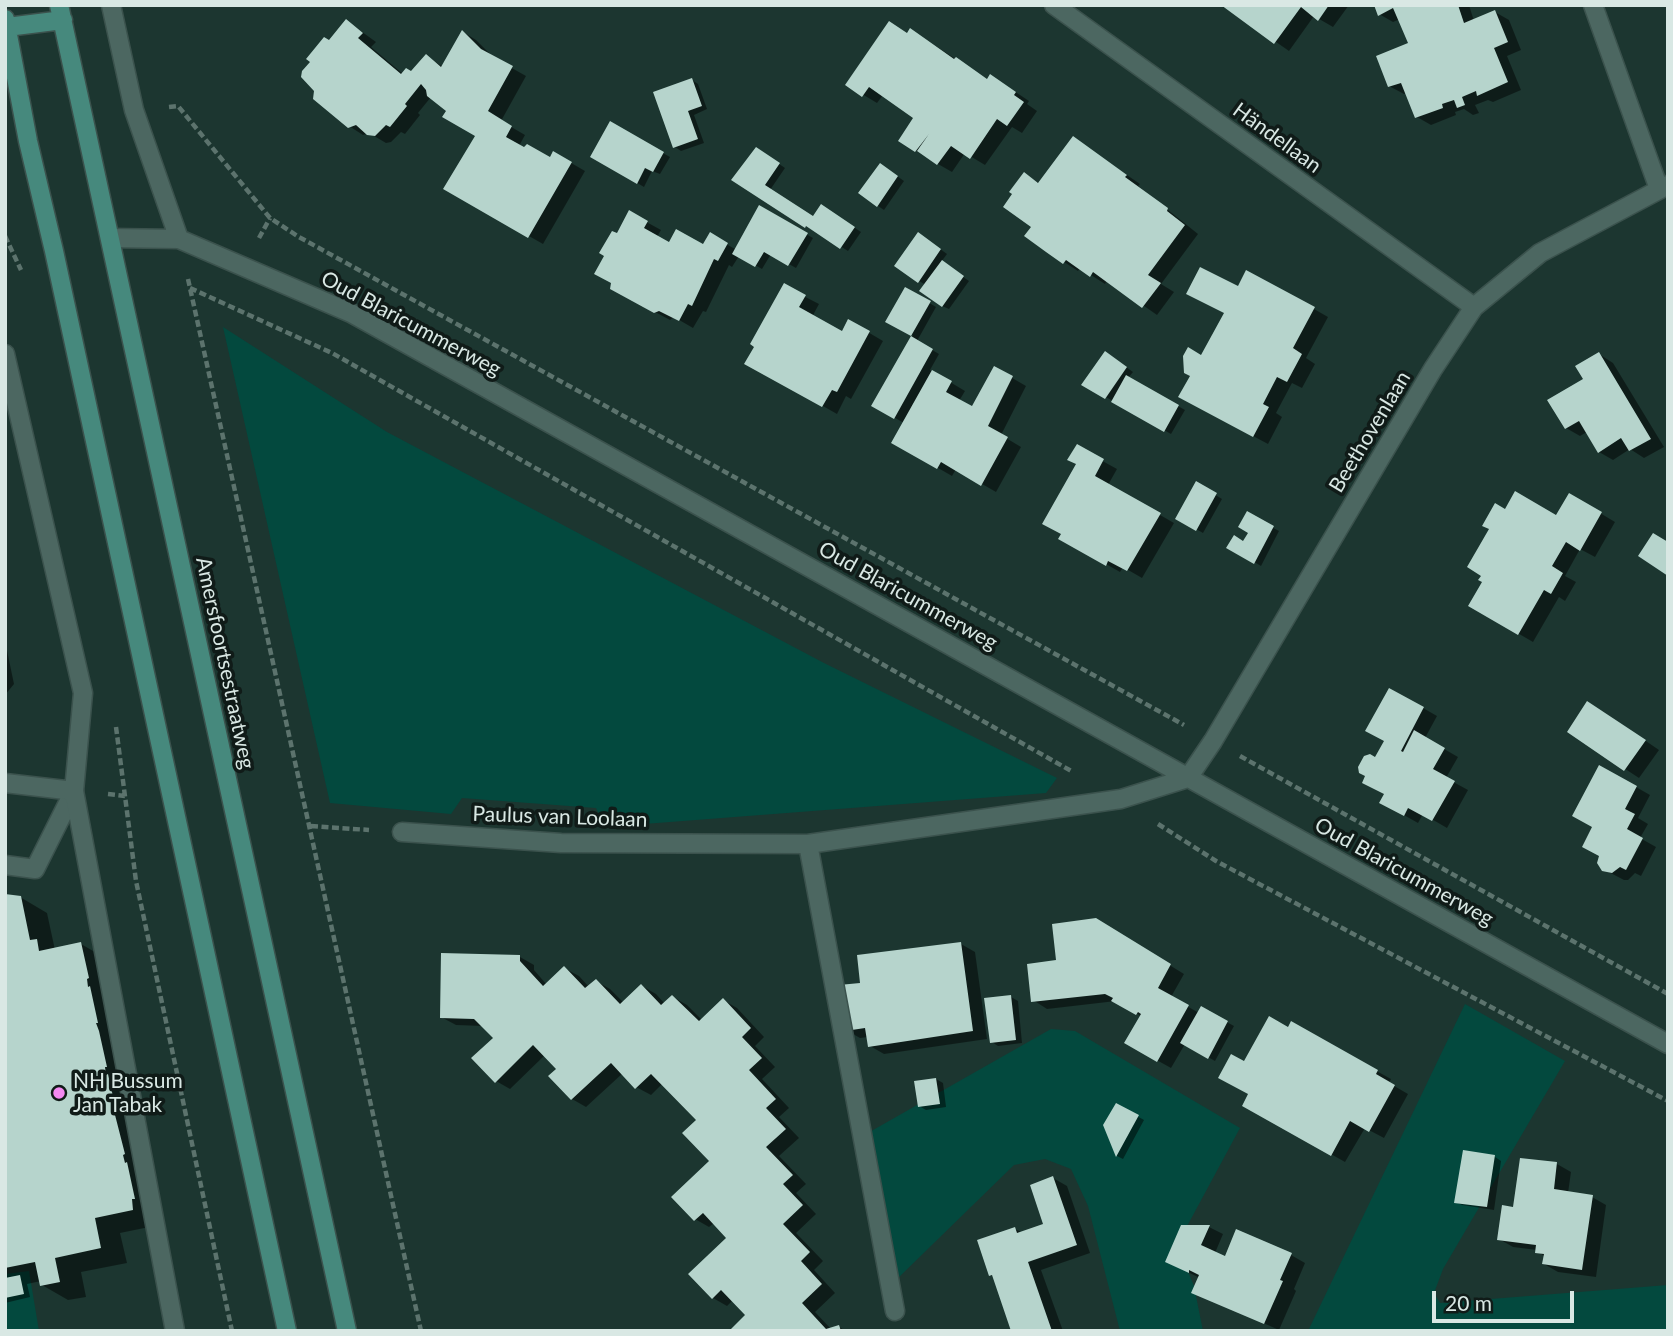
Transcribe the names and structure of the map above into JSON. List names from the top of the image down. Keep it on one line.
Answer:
{"streets":{"main road":["Amersfoortsestraatweg"],"street":["Händellaan","Oud Blaricummerweg","Beethovenlaan","Paulus van Loolaan"]},"crossings":[["Händellaan","Beethovenlaan"],["Oud Blaricummerweg","Beethovenlaan"],["Oud Blaricummerweg","Amersfoortsestraatweg"],["Oud Blaricummerweg","Paulus van Loolaan"],["Beethovenlaan","Paulus van Loolaan"]],"places":["NH Bussum Jan Tabak"],"scale_bar":"20 m"}
